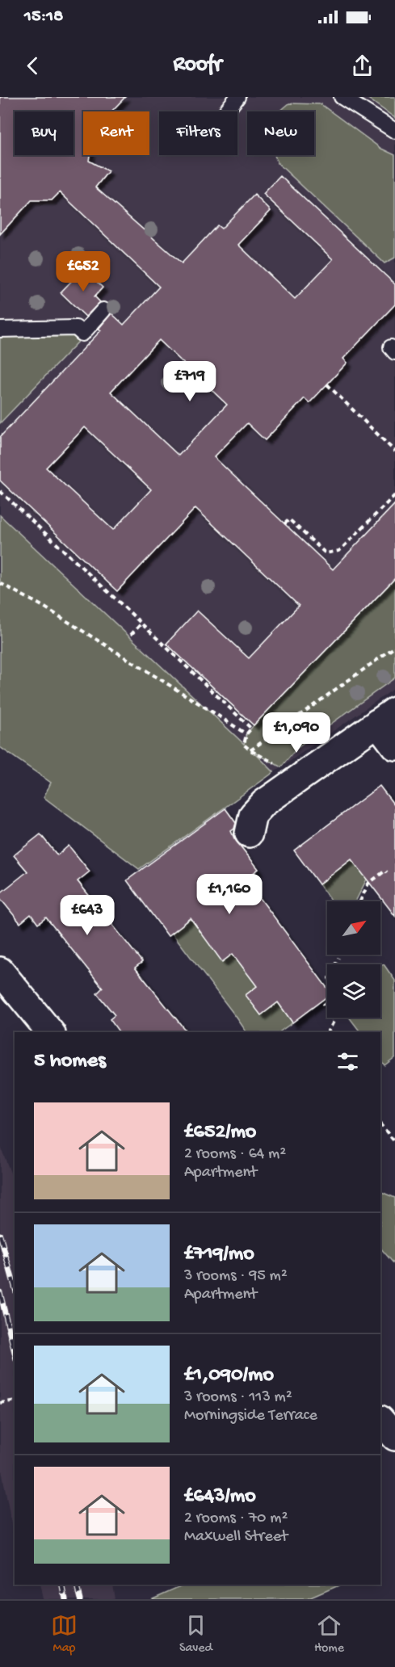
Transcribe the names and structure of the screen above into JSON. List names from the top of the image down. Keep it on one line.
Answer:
{"north":"top right","page":{"status":"15:18","header":"Roofr","chip":["Buy","Rent","Filters","New"],"price":["£652","£719","£1,090","£1,160","£643"],"heading":"5 homes","list":[{"name":"£652/mo","note":"2 rooms · 64 m² · Apartment"},{"name":"£719/mo","note":"3 rooms · 95 m² · Apartment"},{"name":"£1,090/mo","note":"3 rooms · 113 m² · Morningside Terrace"},{"name":"£643/mo","note":"2 rooms · 70 m² · Maxwell Street"}],"tabs":["Map","Saved","Home"]}}
